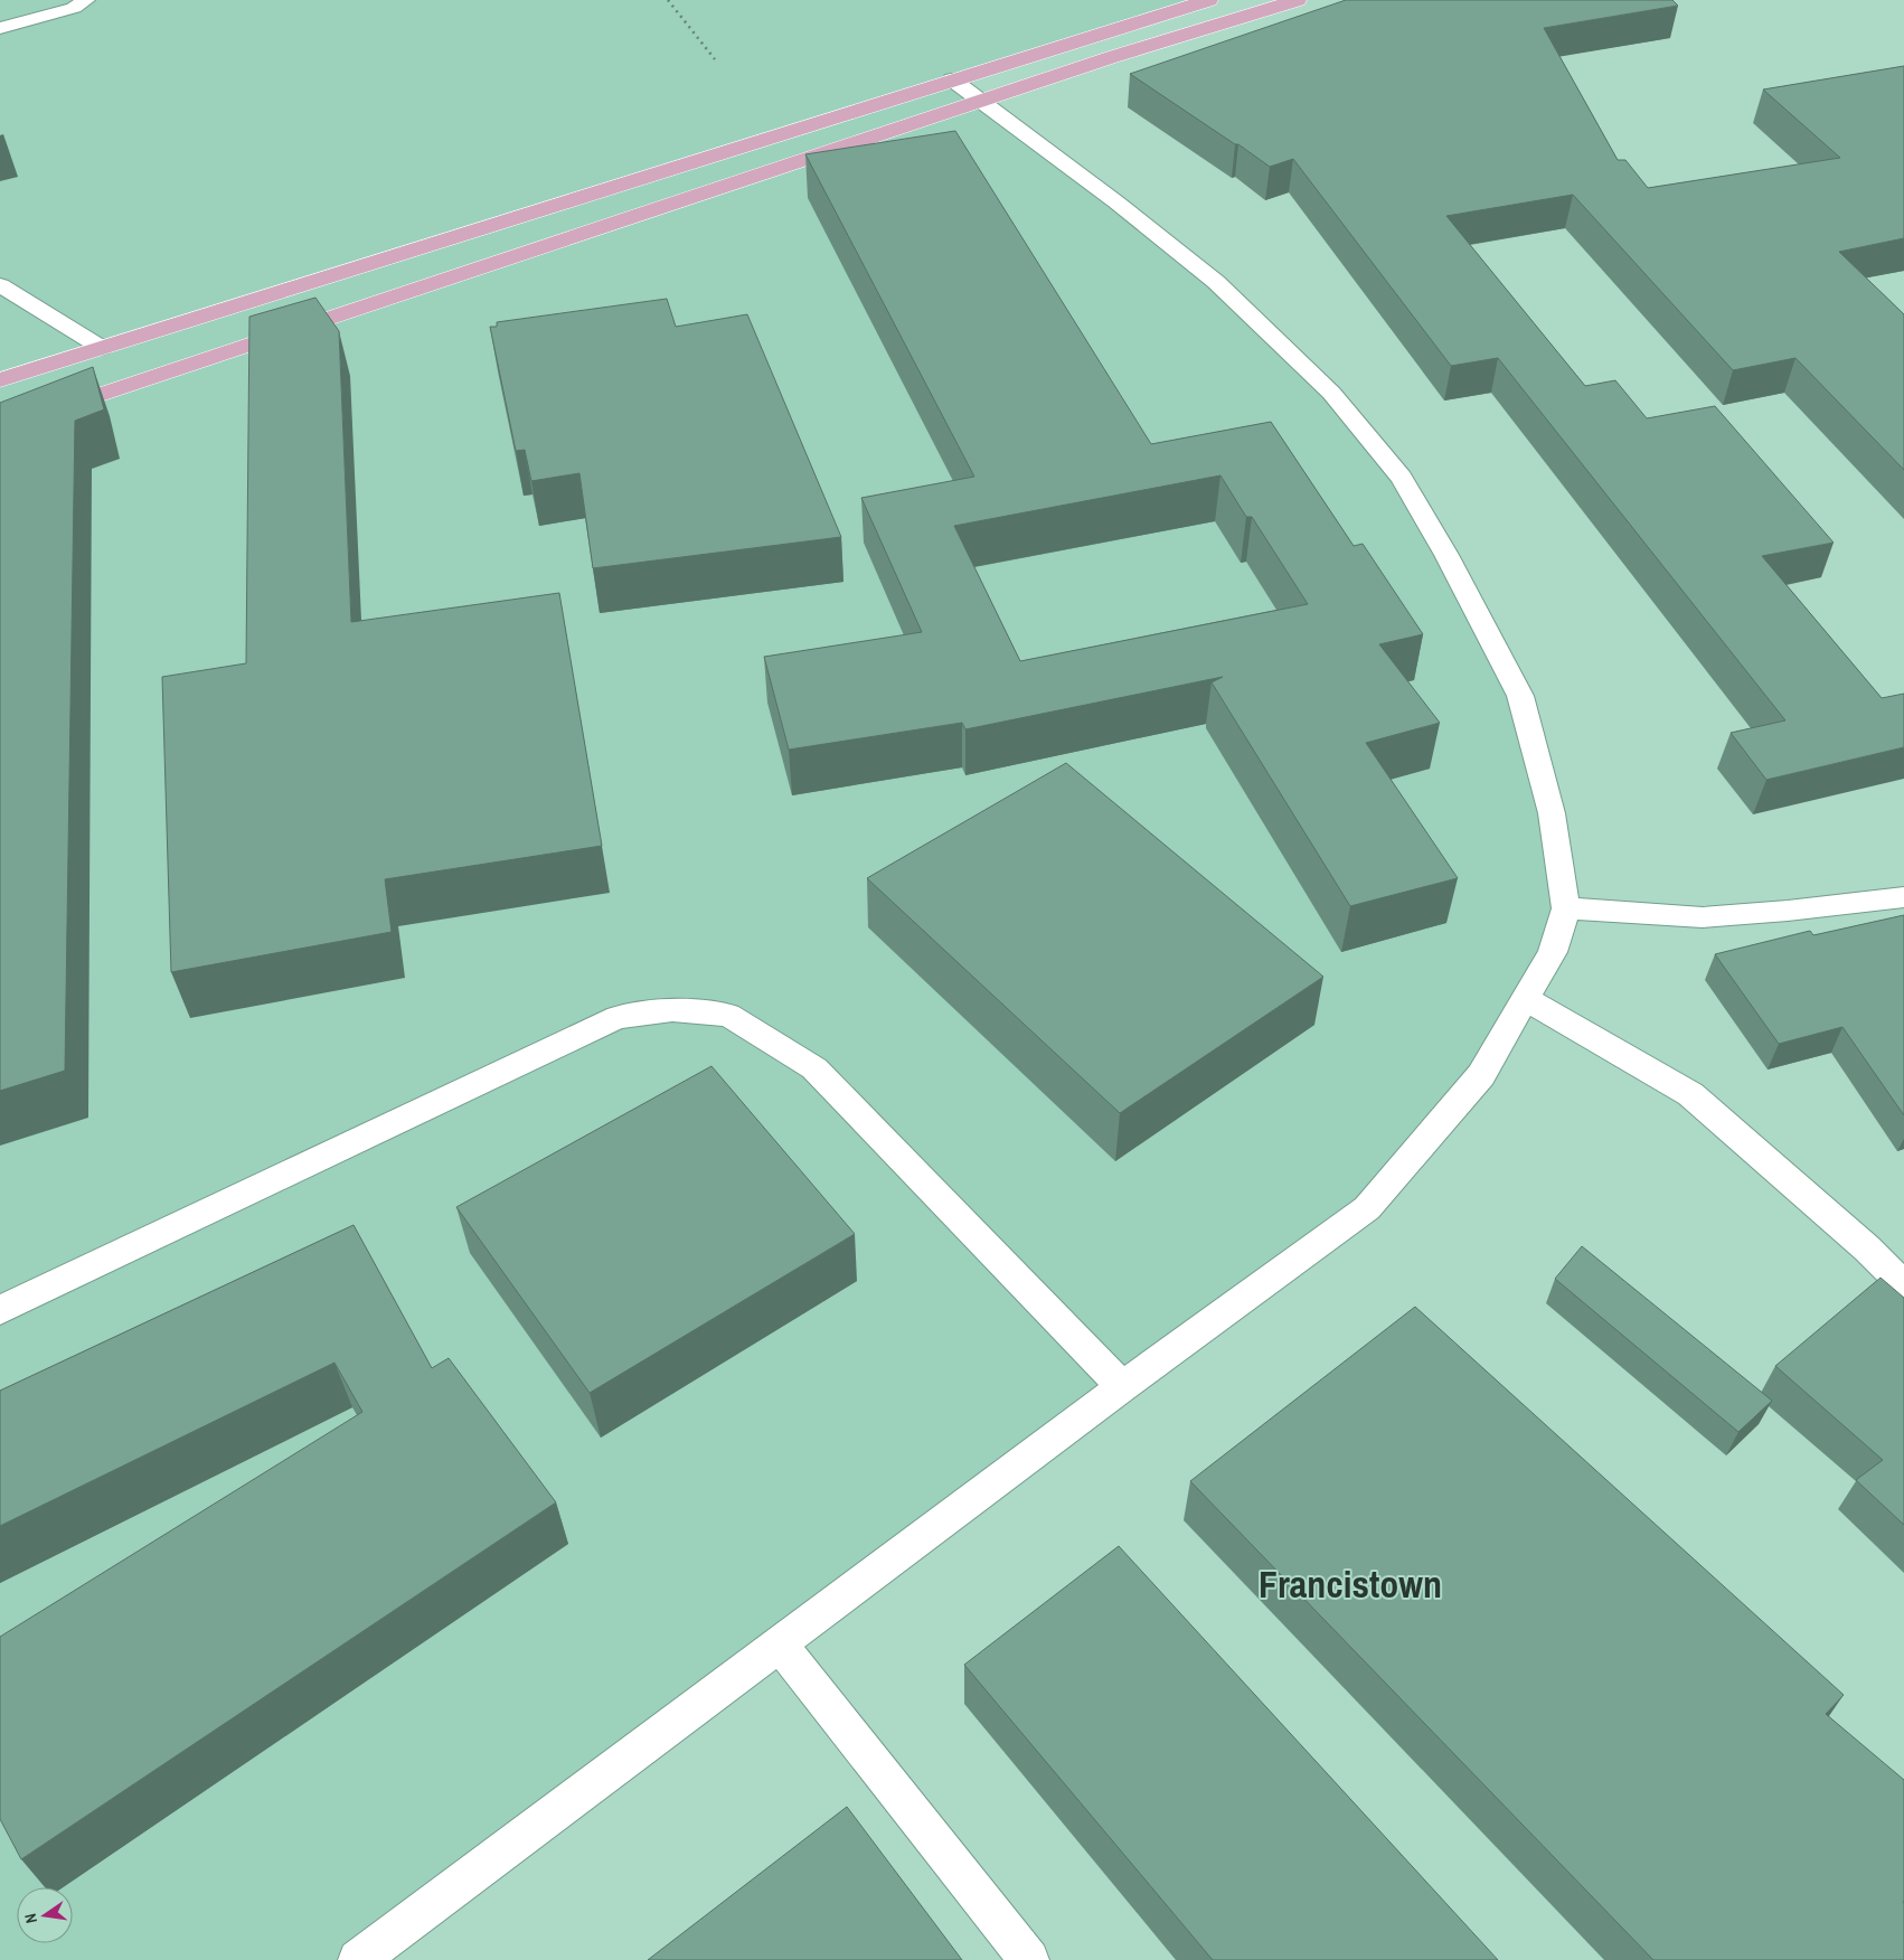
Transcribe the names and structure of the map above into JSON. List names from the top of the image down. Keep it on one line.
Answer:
{"districts":["Francistown"],"north":"left"}
